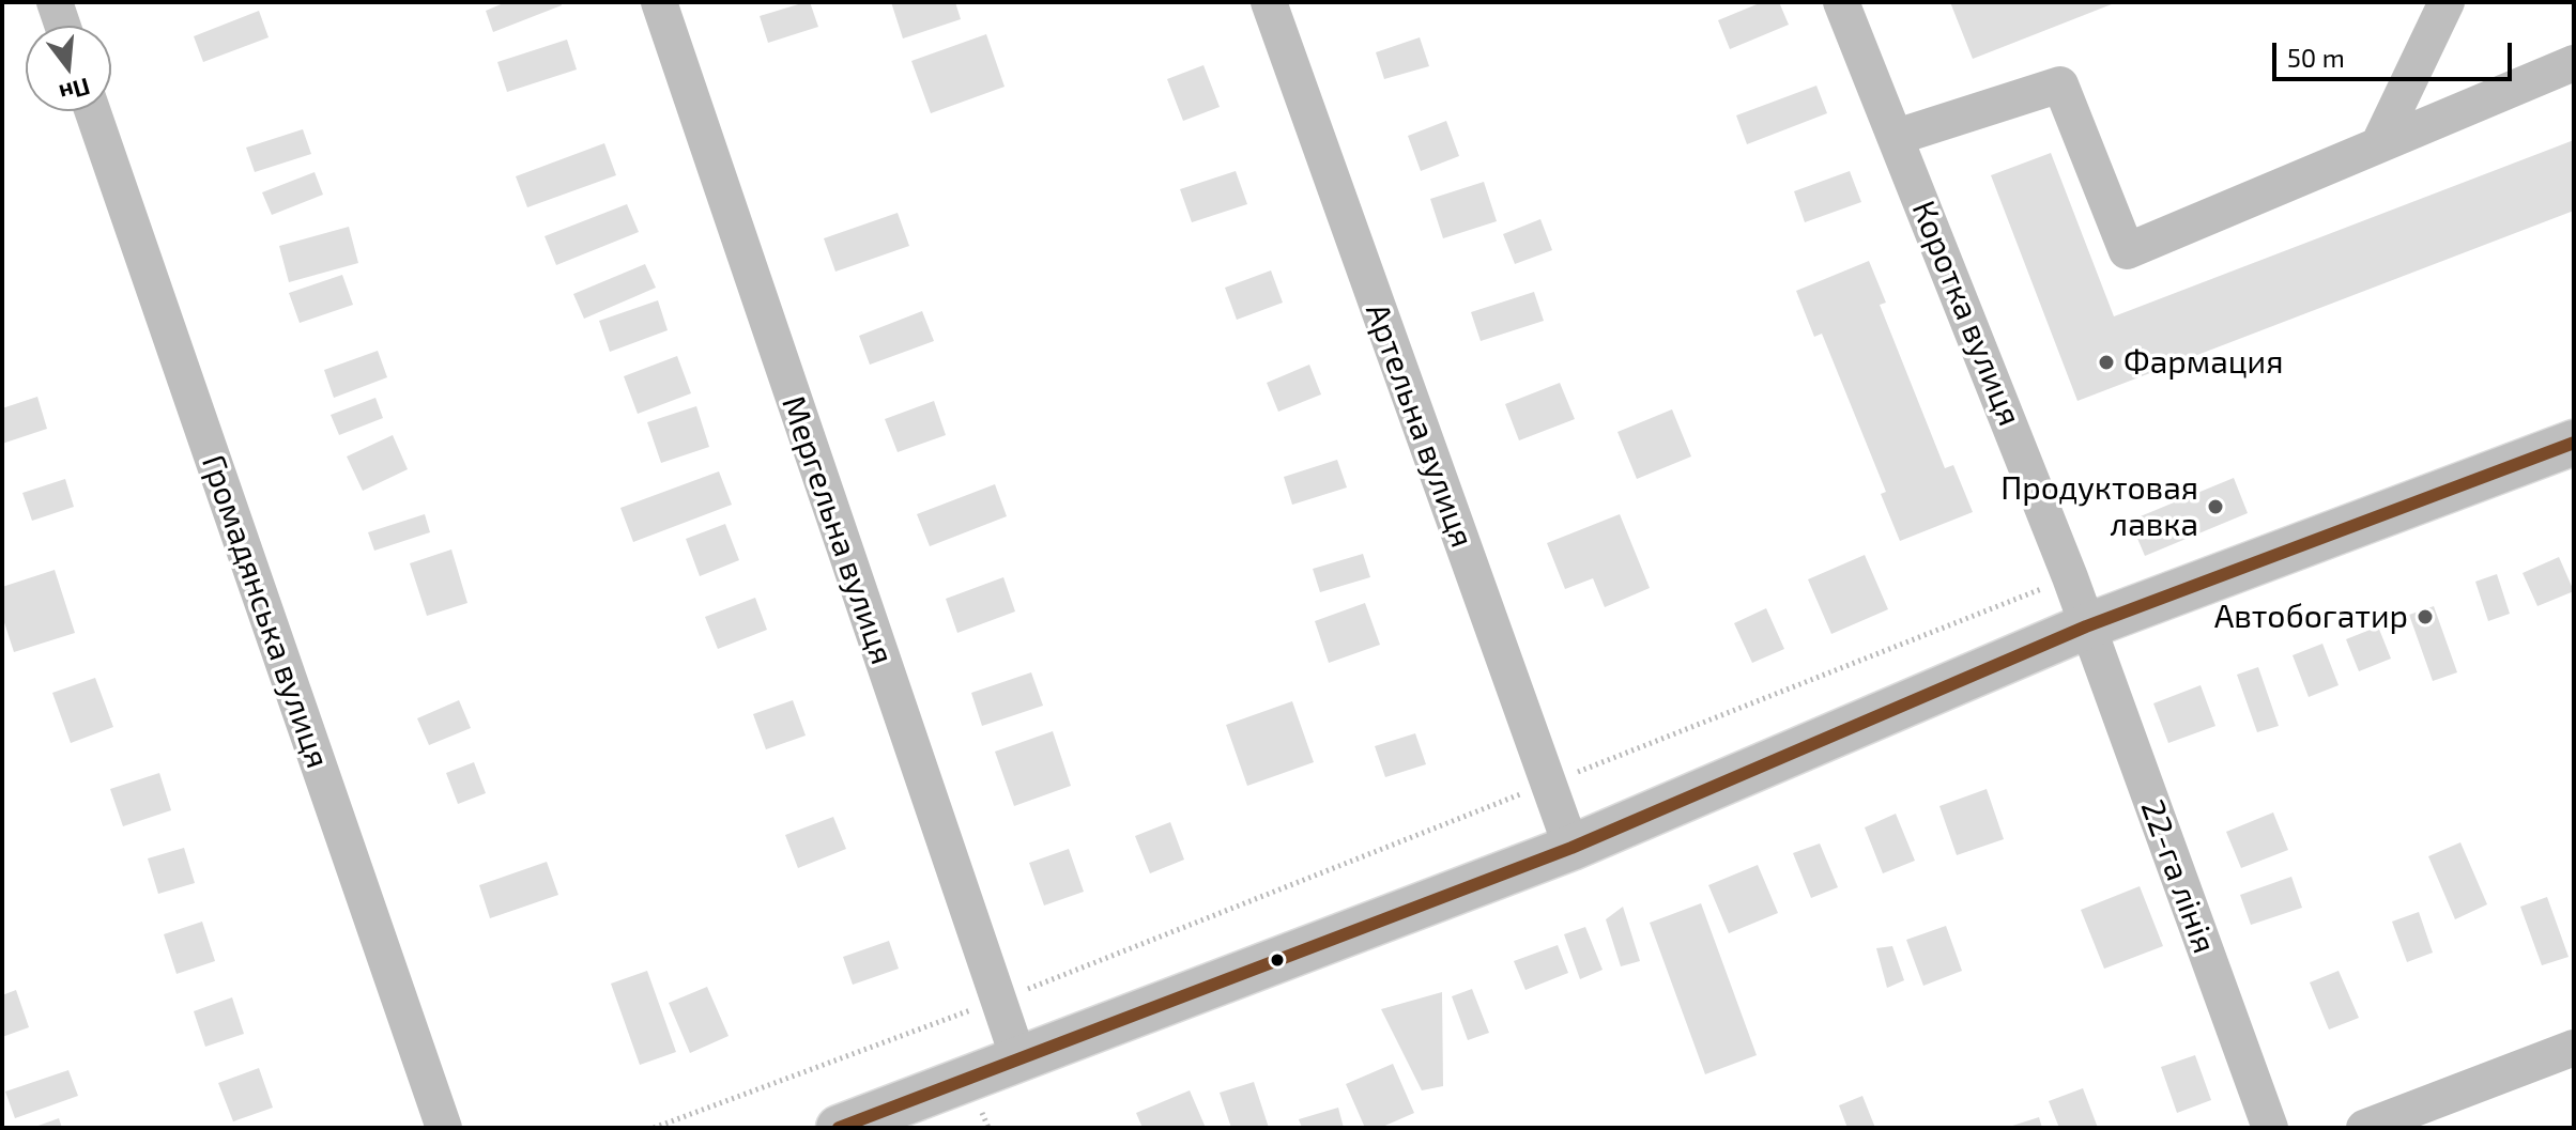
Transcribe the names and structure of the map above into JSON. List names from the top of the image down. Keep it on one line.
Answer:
{"streets":{"street":["Коротка вулиця","Артельна вулиця","Мергельна вулиця","Громадянська вулиця","22-га лінія"]},"crossings":[["Коротка вулиця","22-га лінія"]],"places":["Фармация","Продуктовая лавка","Автобогатир"],"scale_bar":"50 m","north":"bottom"}
